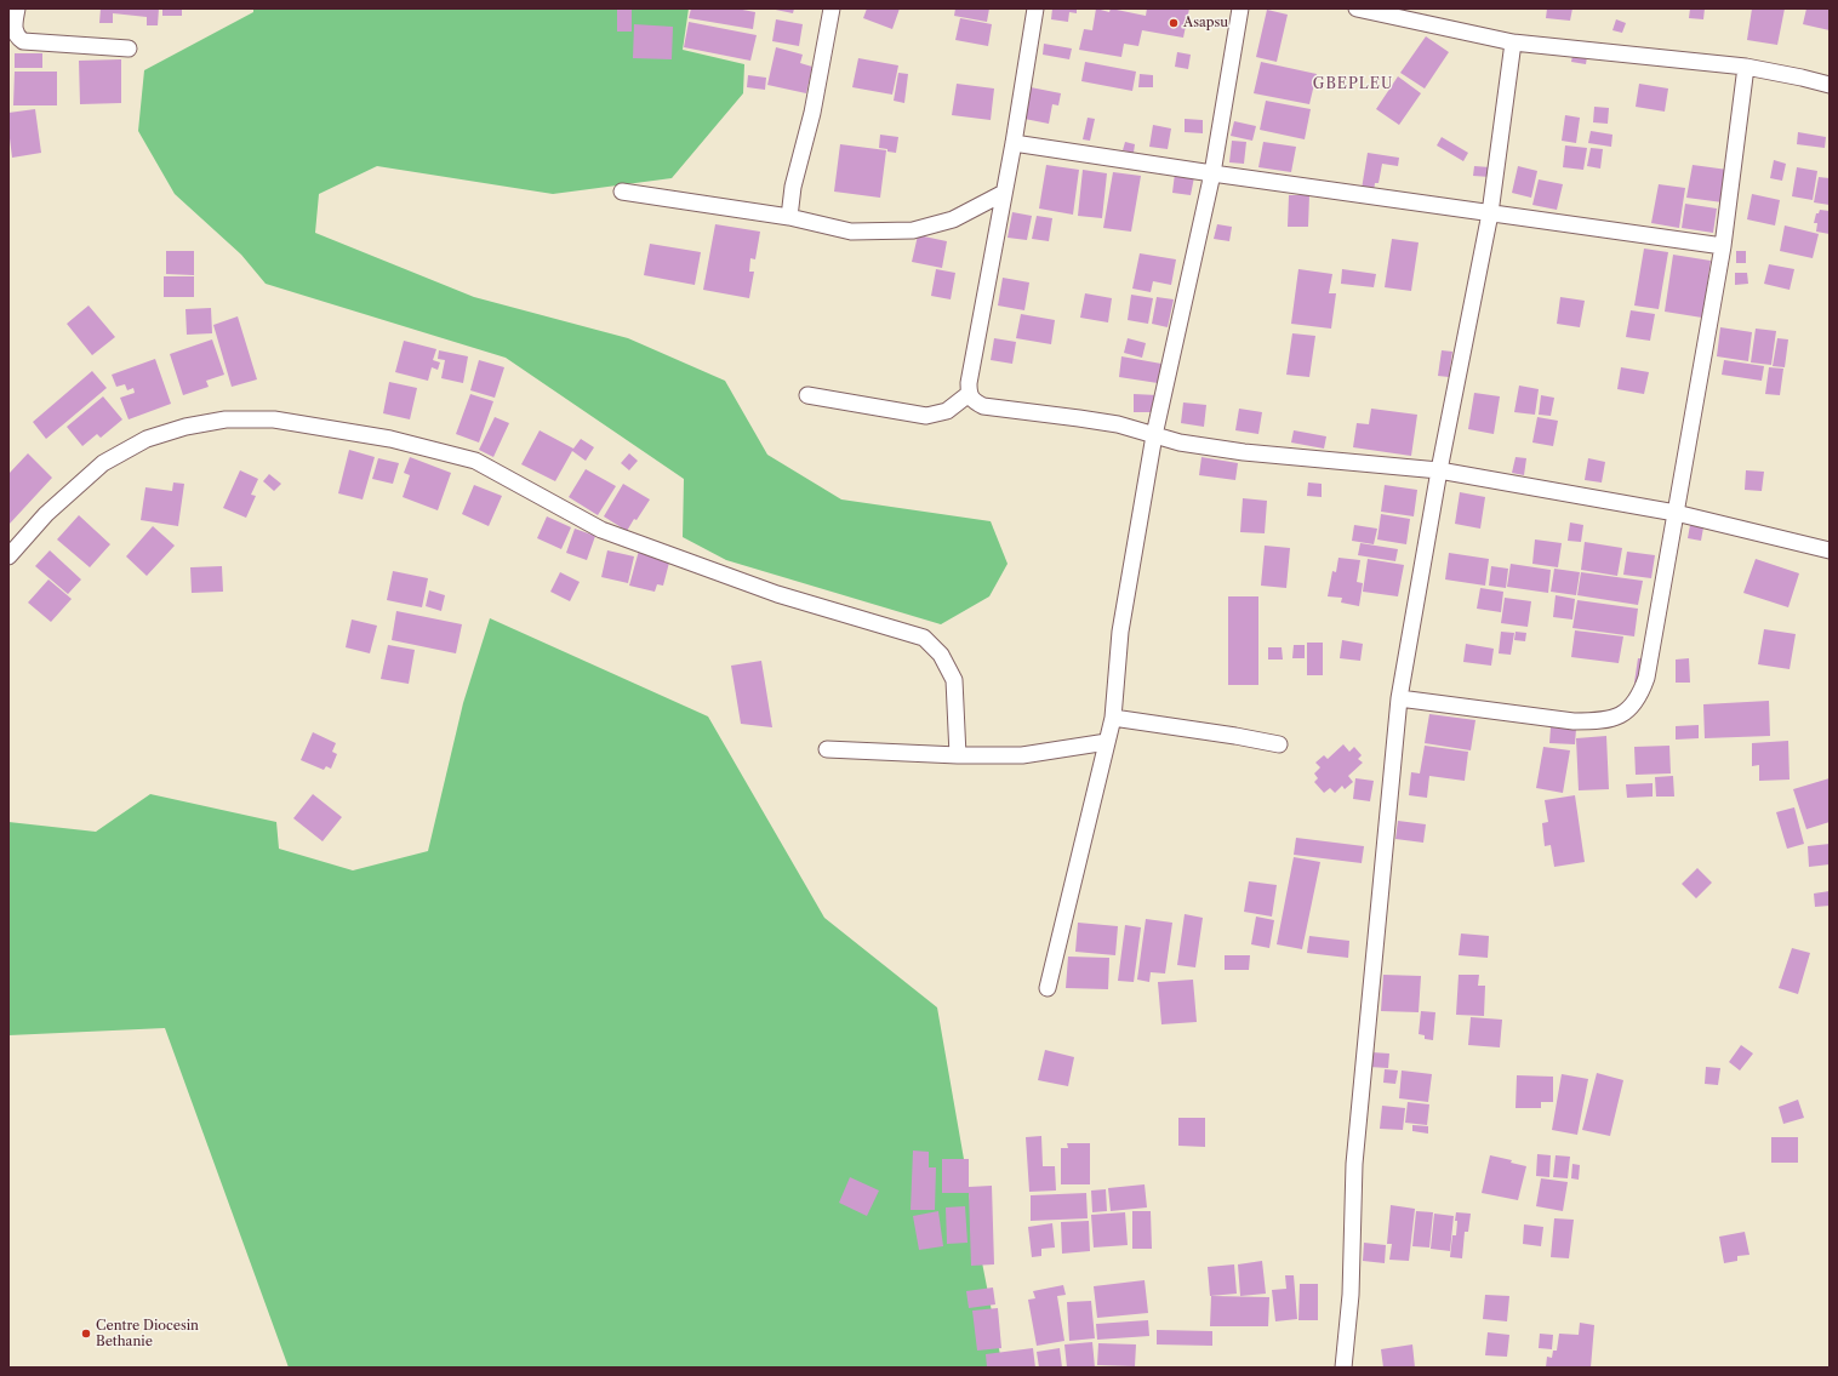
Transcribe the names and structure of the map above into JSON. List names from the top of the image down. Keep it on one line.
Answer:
{"districts":["GBEPLEU"],"places":["Asapsu","Centre Diocesin Bethanie"]}
